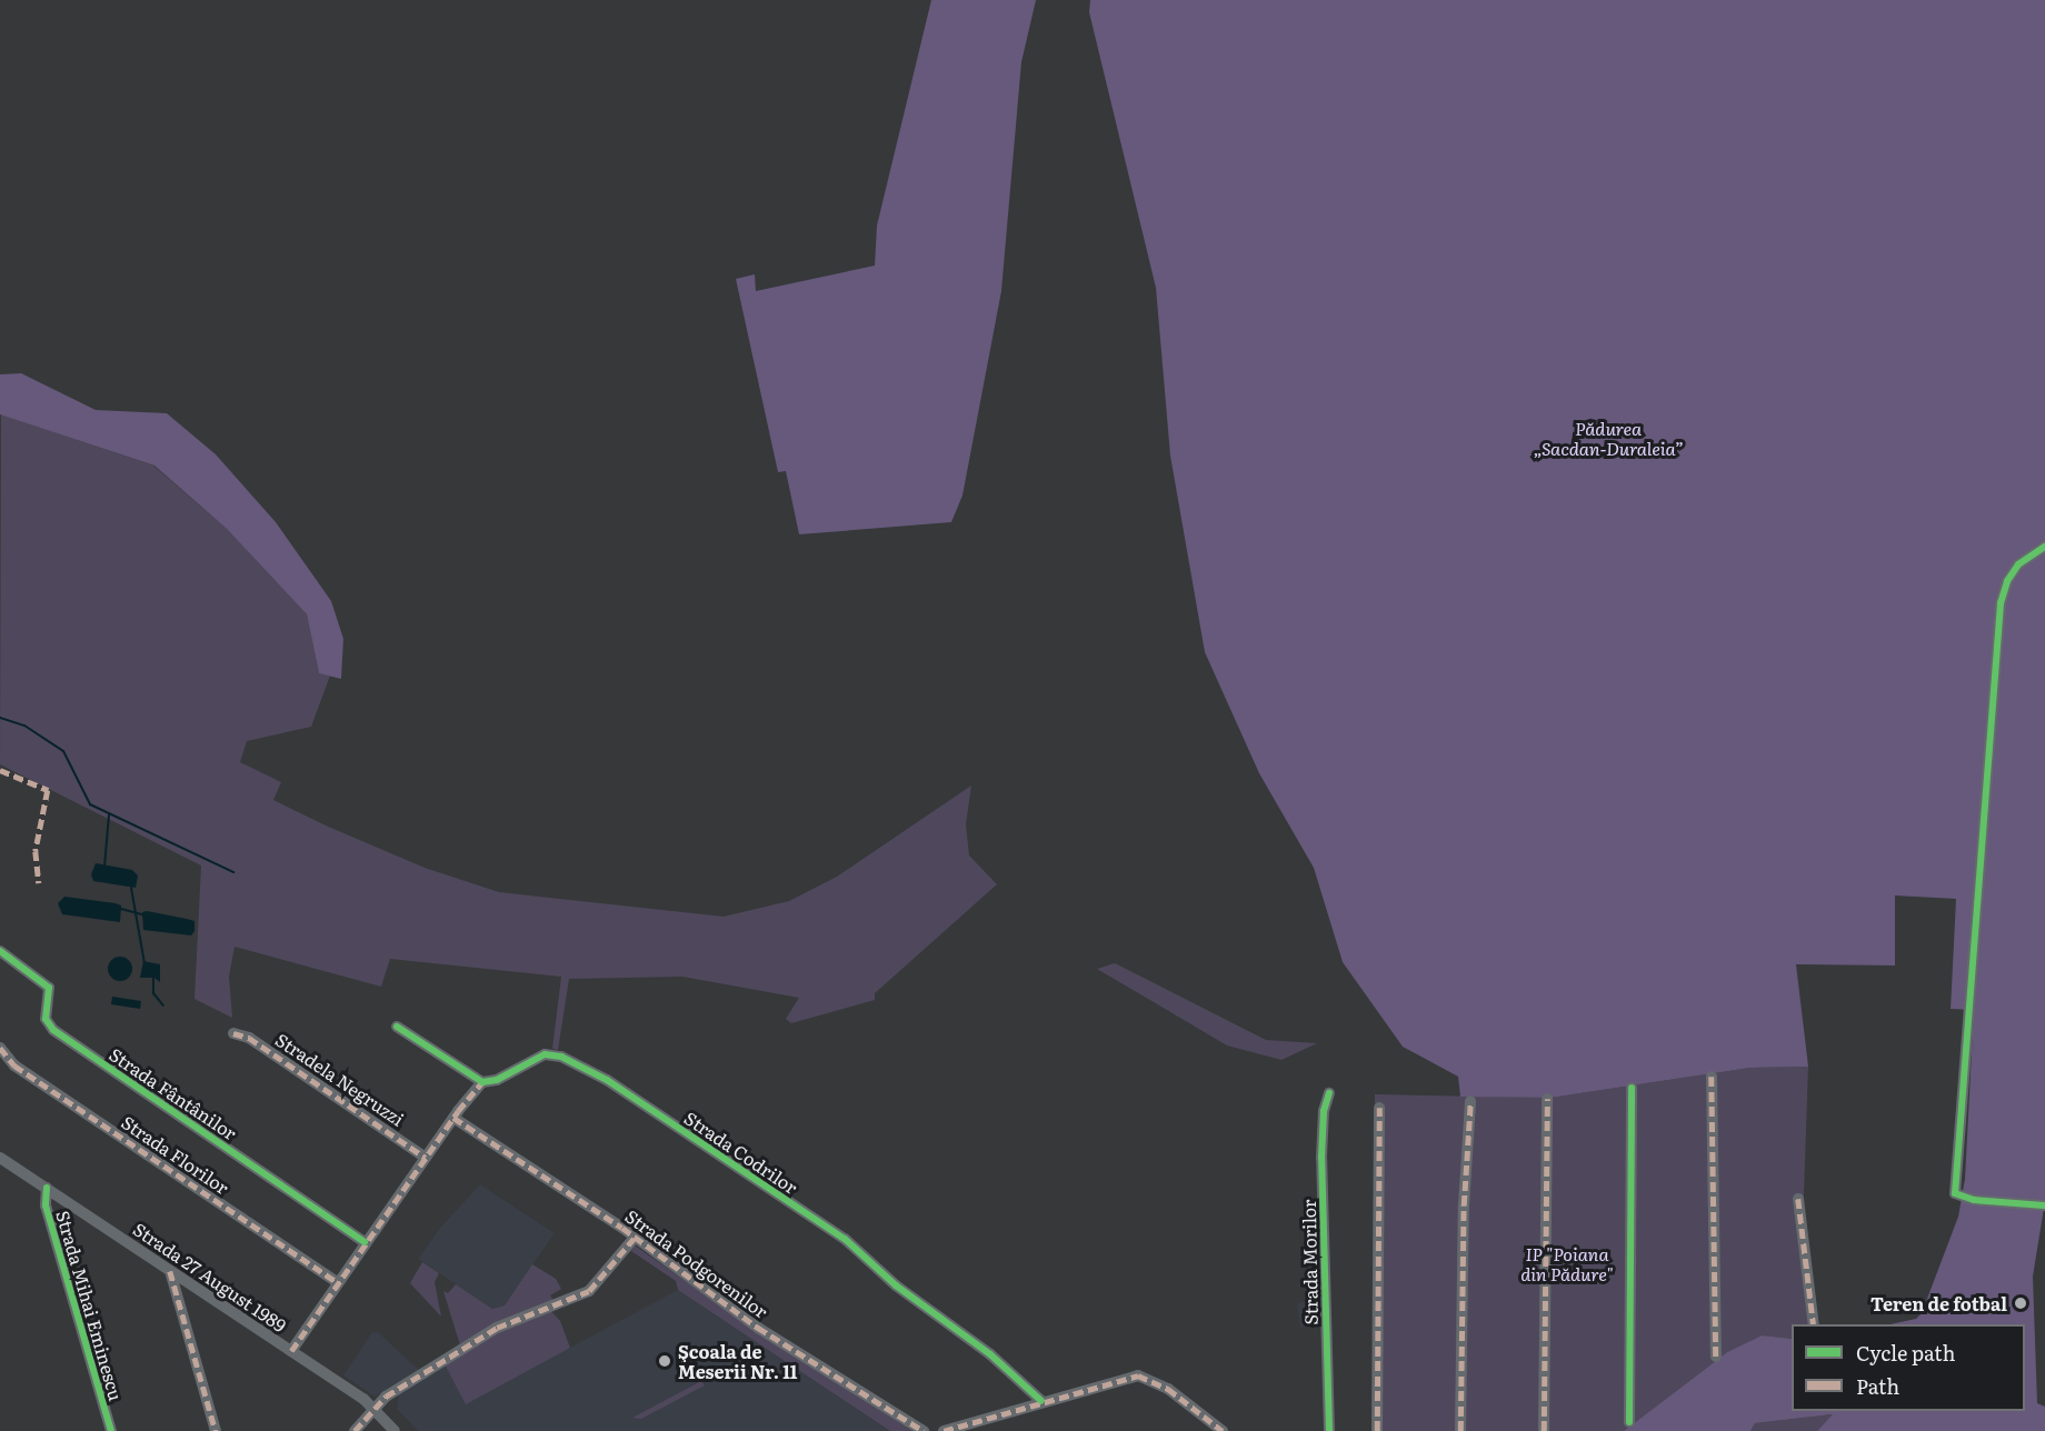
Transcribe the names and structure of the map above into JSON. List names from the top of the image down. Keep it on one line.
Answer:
{"streets":{"street":["Stradela Negruzzi","Strada Fântânilor","Strada Codrilor","Strada Florilor","Strada Morilor","Strada Podgorenilor","Strada 27 August 1989","Strada Mihai Eminescu"]},"crossings":[["Strada 27 August 1989","Strada Mihai Eminescu"]],"parks":["Pădurea „Sacdan-Duraleia”","IP \"Poiana din Pădure\""],"places":["Teren de fotbal","Şcoala de Meserii Nr. 11"],"legend":["Cycle path","Path"]}
